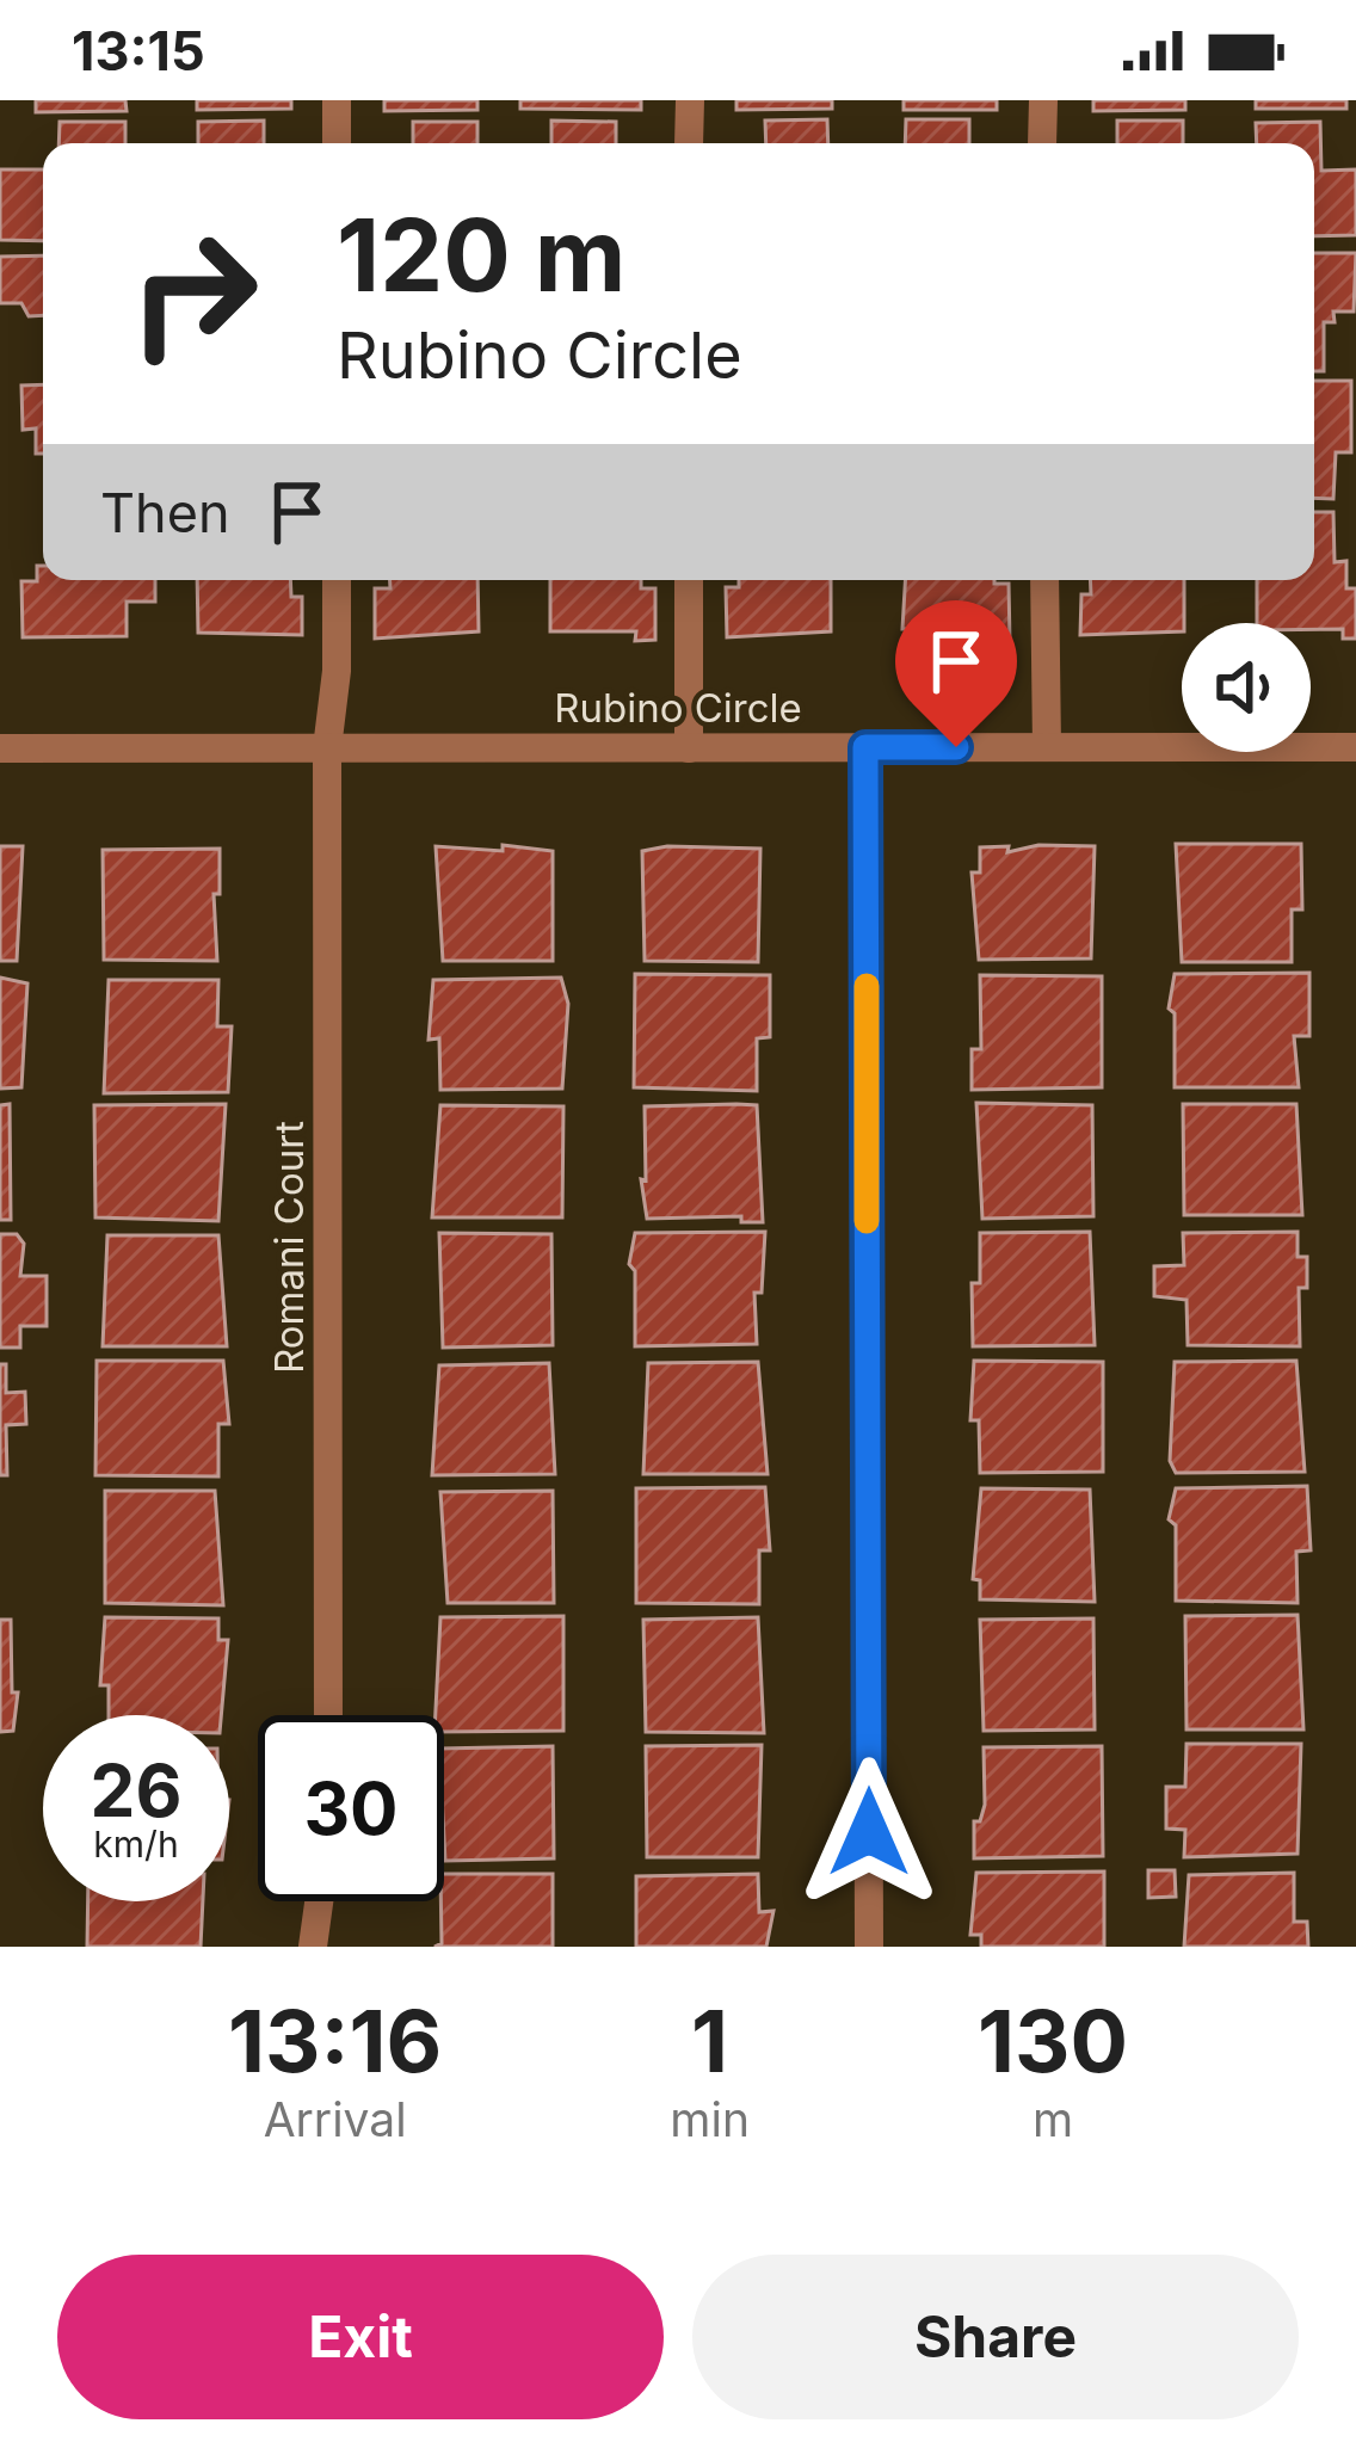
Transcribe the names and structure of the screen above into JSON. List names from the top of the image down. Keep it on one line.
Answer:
{"streets":{"street":["Rubino Circle","Romani Court"]},"crossings":[["Rubino Circle","Romani Court"]],"page":{"status":"13:15","turn":["120 m","Rubino Circle"],"then":"Then","speed":"26 km/h","limit":"30","eta":["13:16","Arrival","1","min","130","m"],"buttons":["Exit","Share"]}}
